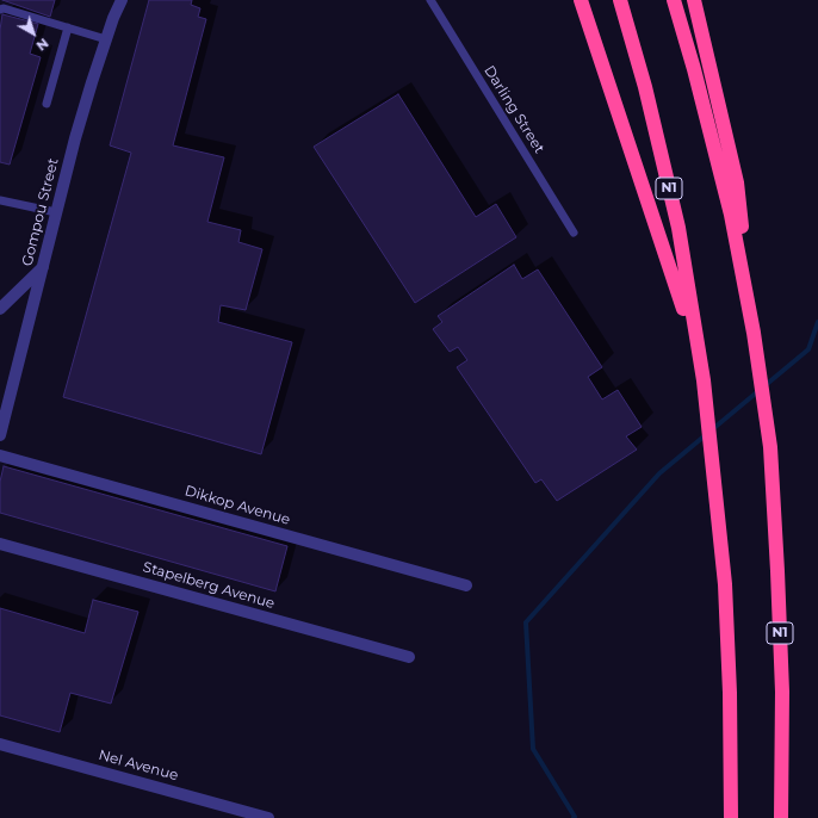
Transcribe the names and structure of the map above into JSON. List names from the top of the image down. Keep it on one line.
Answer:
{"streets":{"highway":["N1"],"street":["Gompou Street","Dikkop Avenue","Stapelberg Avenue","Nel Avenue"],"lane":["Darling Street"]},"north":"bottom right"}
